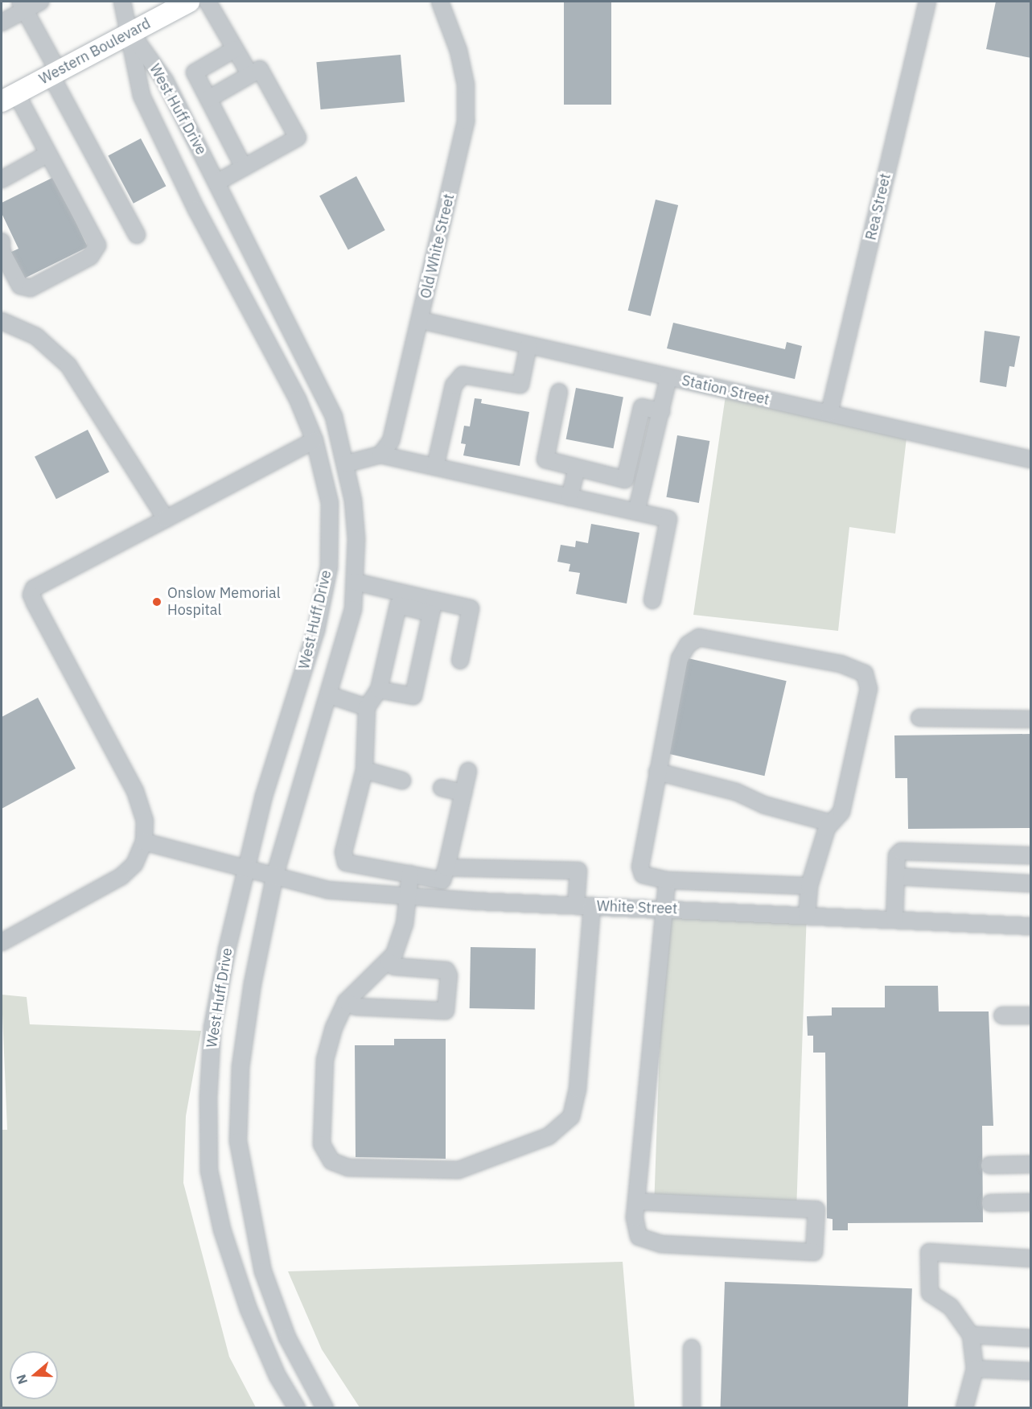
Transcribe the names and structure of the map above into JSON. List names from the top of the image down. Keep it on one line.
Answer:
{"streets":{"main road":["Western Boulevard"],"street":["West Huff Drive","Rea Street","Old White Street","Station Street","White Street"]},"crossings":[["Western Boulevard","West Huff Drive"],["West Huff Drive","White Street"],["Rea Street","Station Street"],["Old White Street","Station Street"]],"places":["Onslow Memorial Hospital"],"north":"left"}
